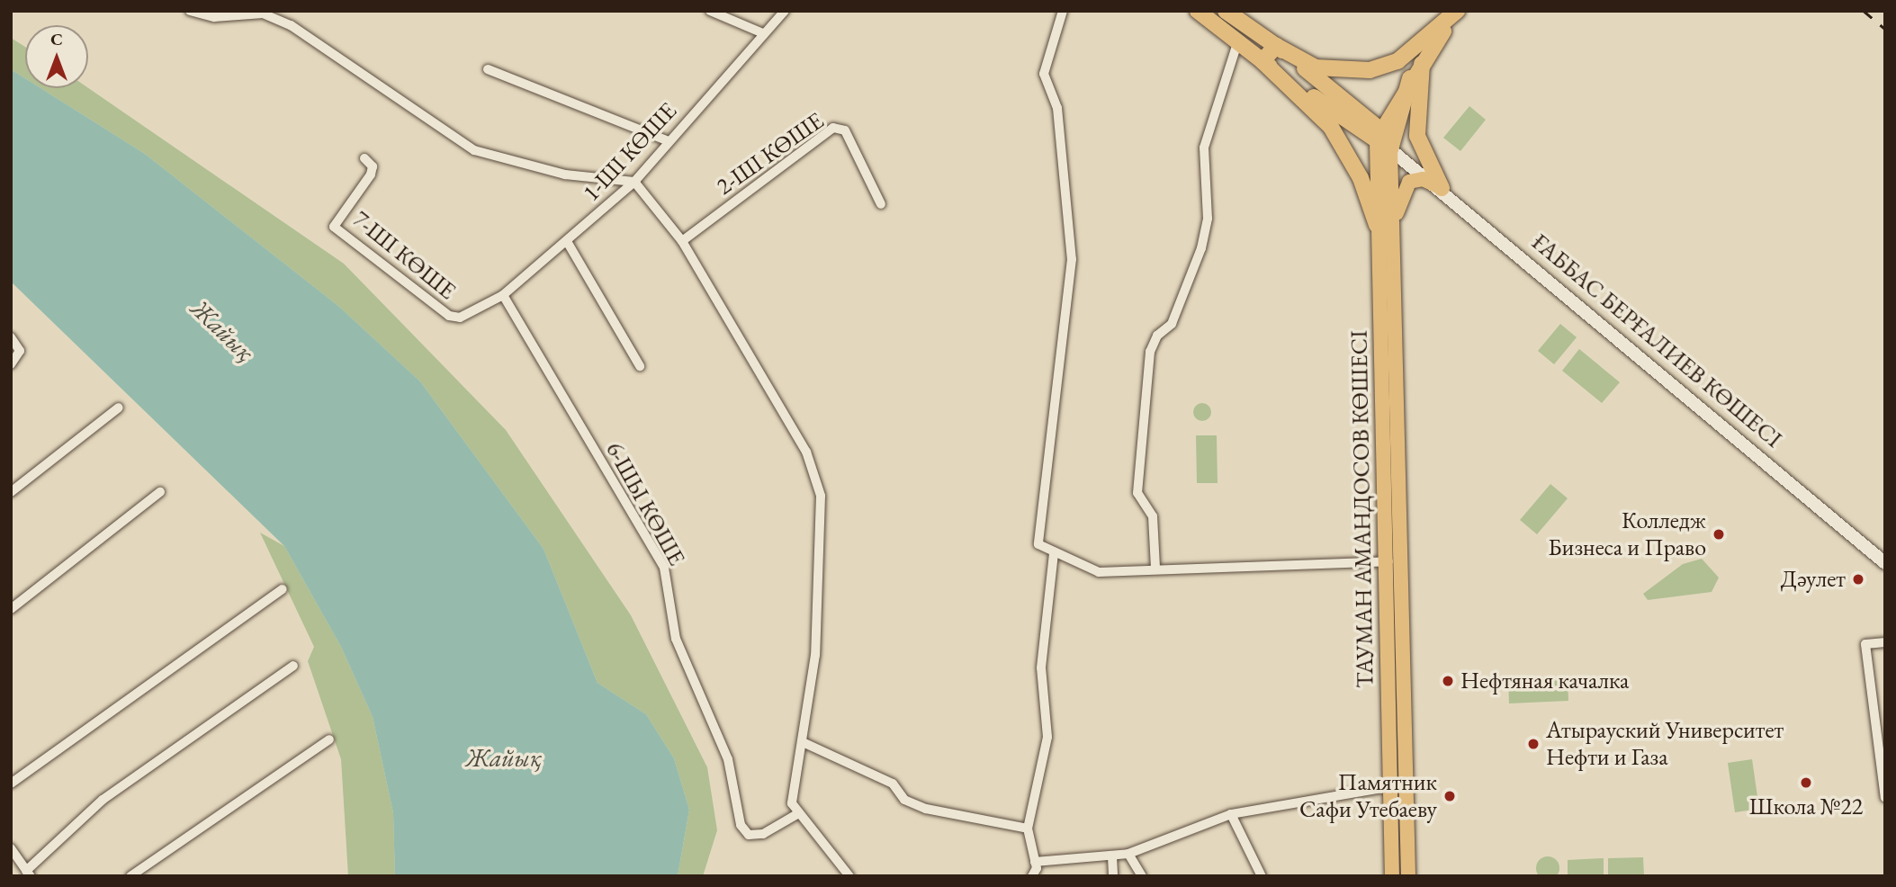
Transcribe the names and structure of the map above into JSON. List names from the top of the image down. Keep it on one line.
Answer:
{"streets":{"main road":["ҒАББАС БЕРҒАЛИЕВ КӨШЕСІ","ТАУМАН АМАНДОСОВ КӨШЕСІ"],"street":["1-ШІ КӨШЕ","2-ШІ КӨШЕ","7-ШI КӨШЕ","6-ШЫ КӨШЕ"]},"crossings":[["1-ШІ КӨШЕ","7-ШI КӨШЕ"],["1-ШІ КӨШЕ","6-ШЫ КӨШЕ"],["ҒАББАС БЕРҒАЛИЕВ КӨШЕСІ","ТАУМАН АМАНДОСОВ КӨШЕСІ"]],"water":["Жайық"],"places":["Колледж Бизнеса и Право","Дәулет","Нефтяная качалка","Атырауский Университет Нефти и Газа","Школа №22","Памятник Сафи Утебаеву"],"north":"top"}
